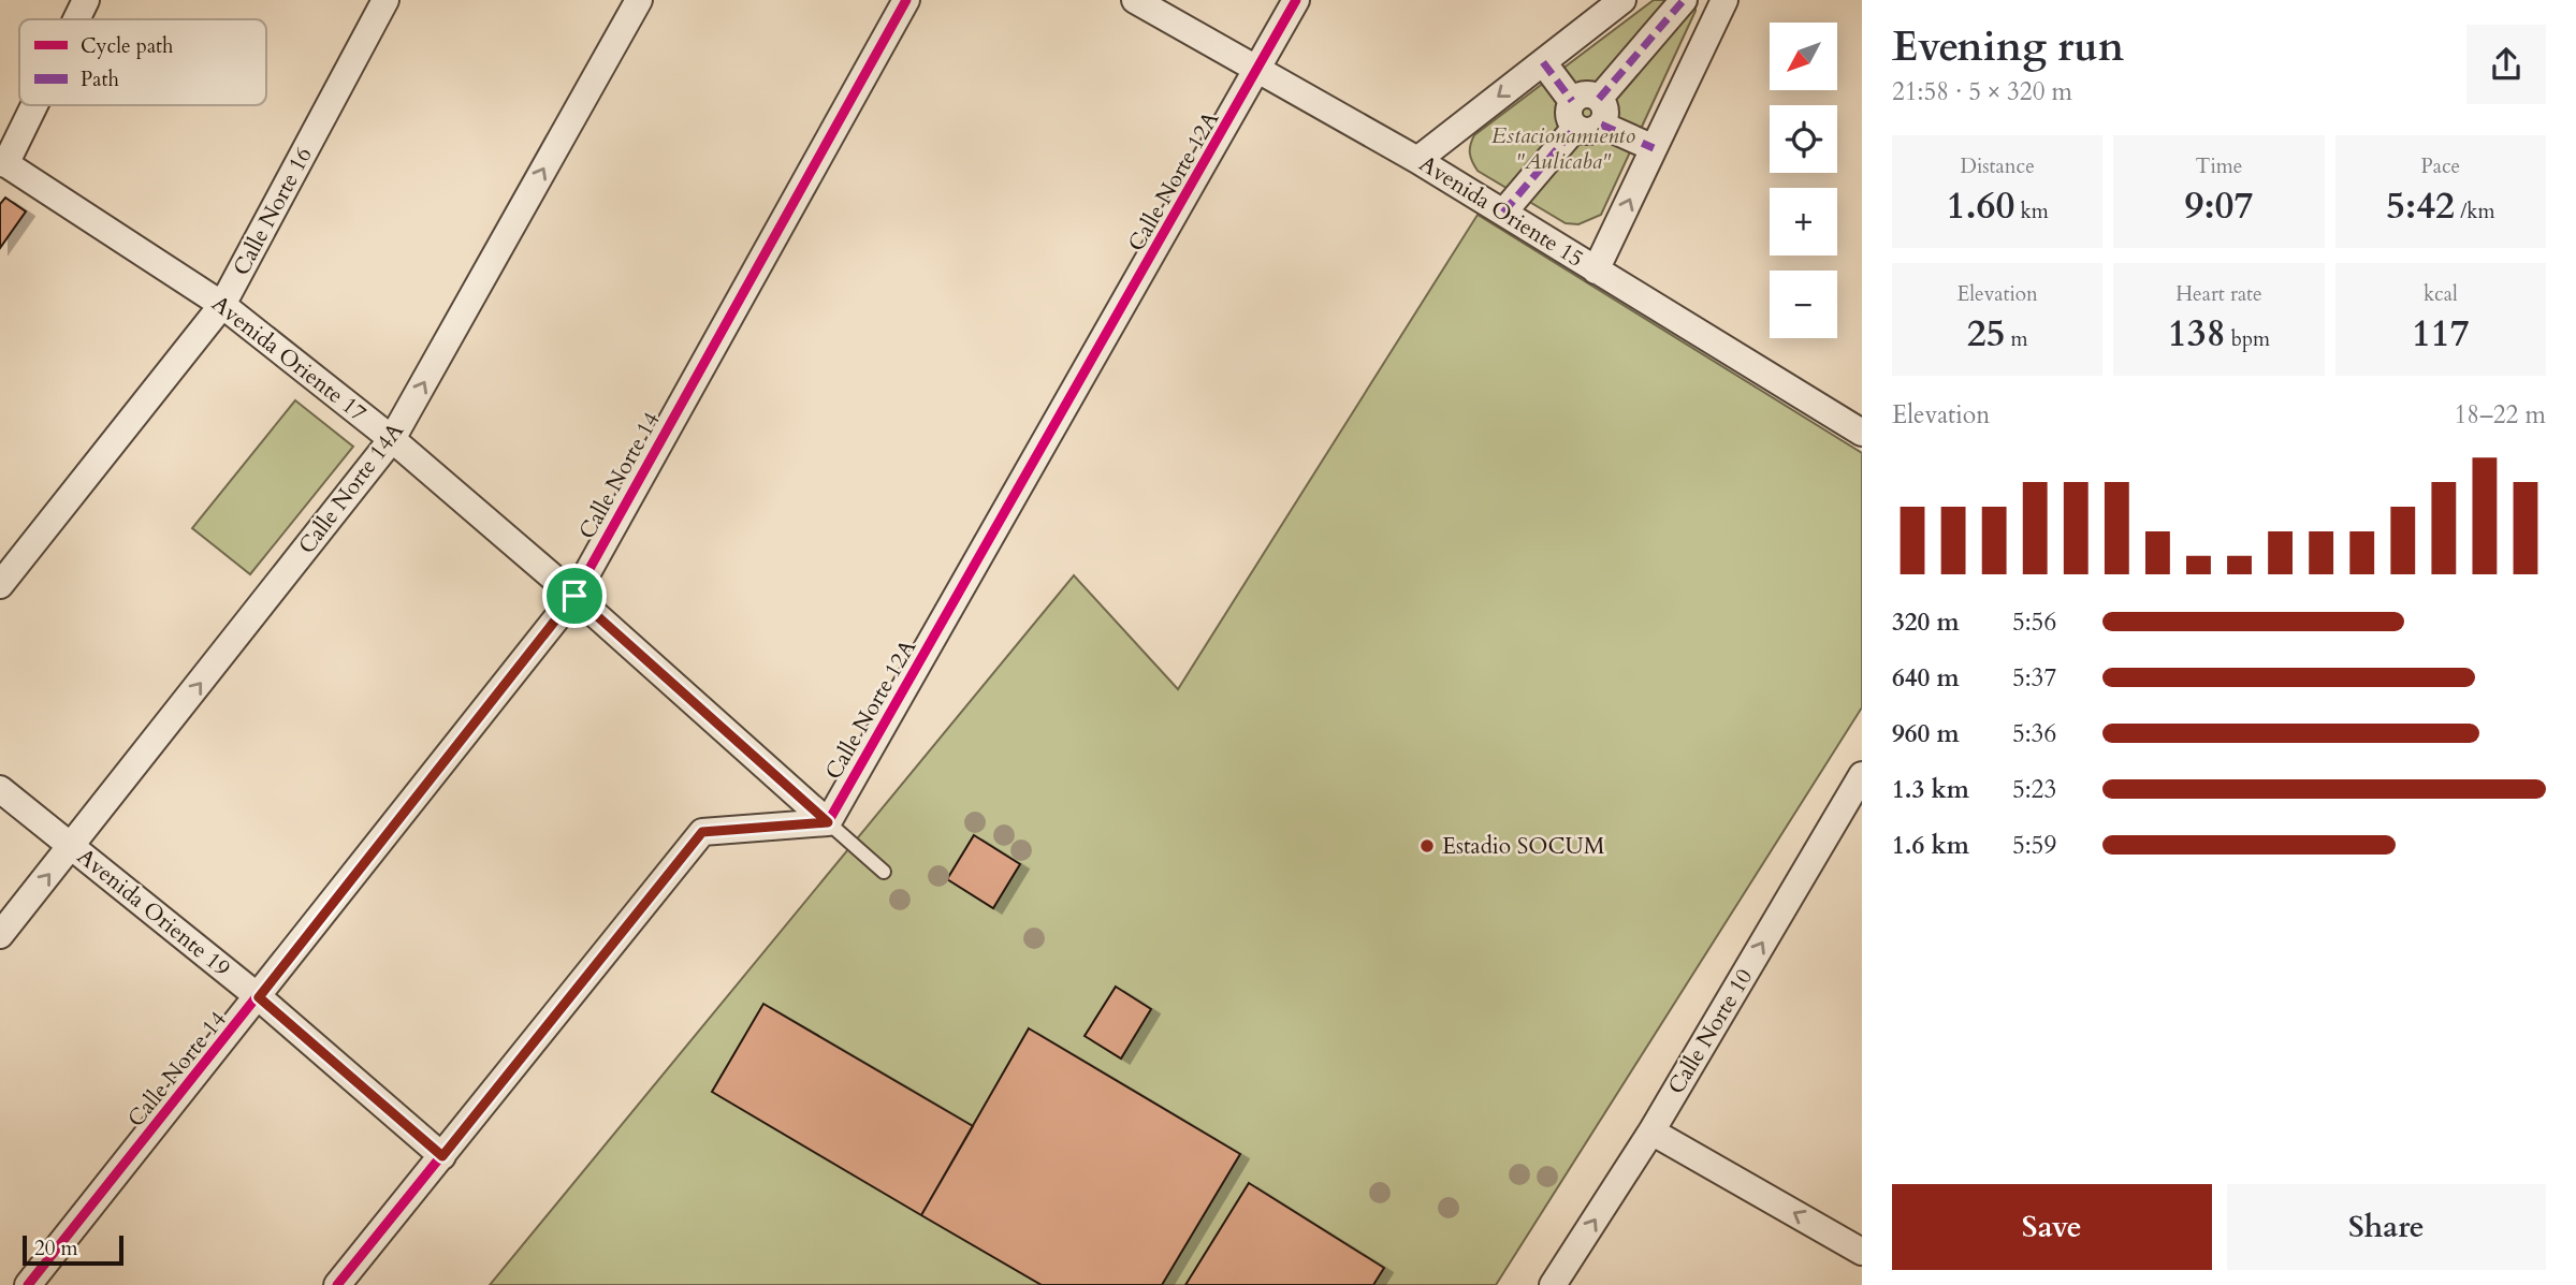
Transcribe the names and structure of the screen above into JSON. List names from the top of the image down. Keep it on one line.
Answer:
{"streets":{"street":["Calle Norte 12A","Calle Norte 16","Avenida Oriente 15","Avenida Oriente 17","Calle Norte 14","Calle Norte 14A","Avenida Oriente 19","Calle Norte 10"]},"crossings":[["Calle Norte 12A","Avenida Oriente 15"],["Calle Norte 12A","Avenida Oriente 17"],["Calle Norte 16","Avenida Oriente 17"],["Avenida Oriente 17","Calle Norte 14"],["Avenida Oriente 17","Calle Norte 14A"],["Calle Norte 14","Avenida Oriente 19"],["Calle Norte 14A","Avenida Oriente 19"]],"one_way":["Calle Norte 14A","Calle Norte 10"],"parks":["Estacionamiento \"Aulicaba\""],"places":["Estadio SOCUM"],"legend":["Cycle path","Path"],"scale_bar":"20 m","north":"bottom left","page":{"heading":["Evening run","21:58 · 5 × 320 m"],"map_buttons":["+","−"],"stats":[["Distance","1.60 km"],["Time","9:07"],["Pace","5:42 /km"],["Elevation","25 m"],["Heart rate","138 bpm"],["kcal","117"]],"chart":["Elevation","18–22 m"],"list":[{"name":"320 m","note":"5:56"},{"name":"640 m","note":"5:37"},{"name":"960 m","note":"5:36"},{"name":"1.3 km","note":"5:23"},{"name":"1.6 km","note":"5:59"}],"buttons":["Save","Share"],"scale":"20 m"}}
